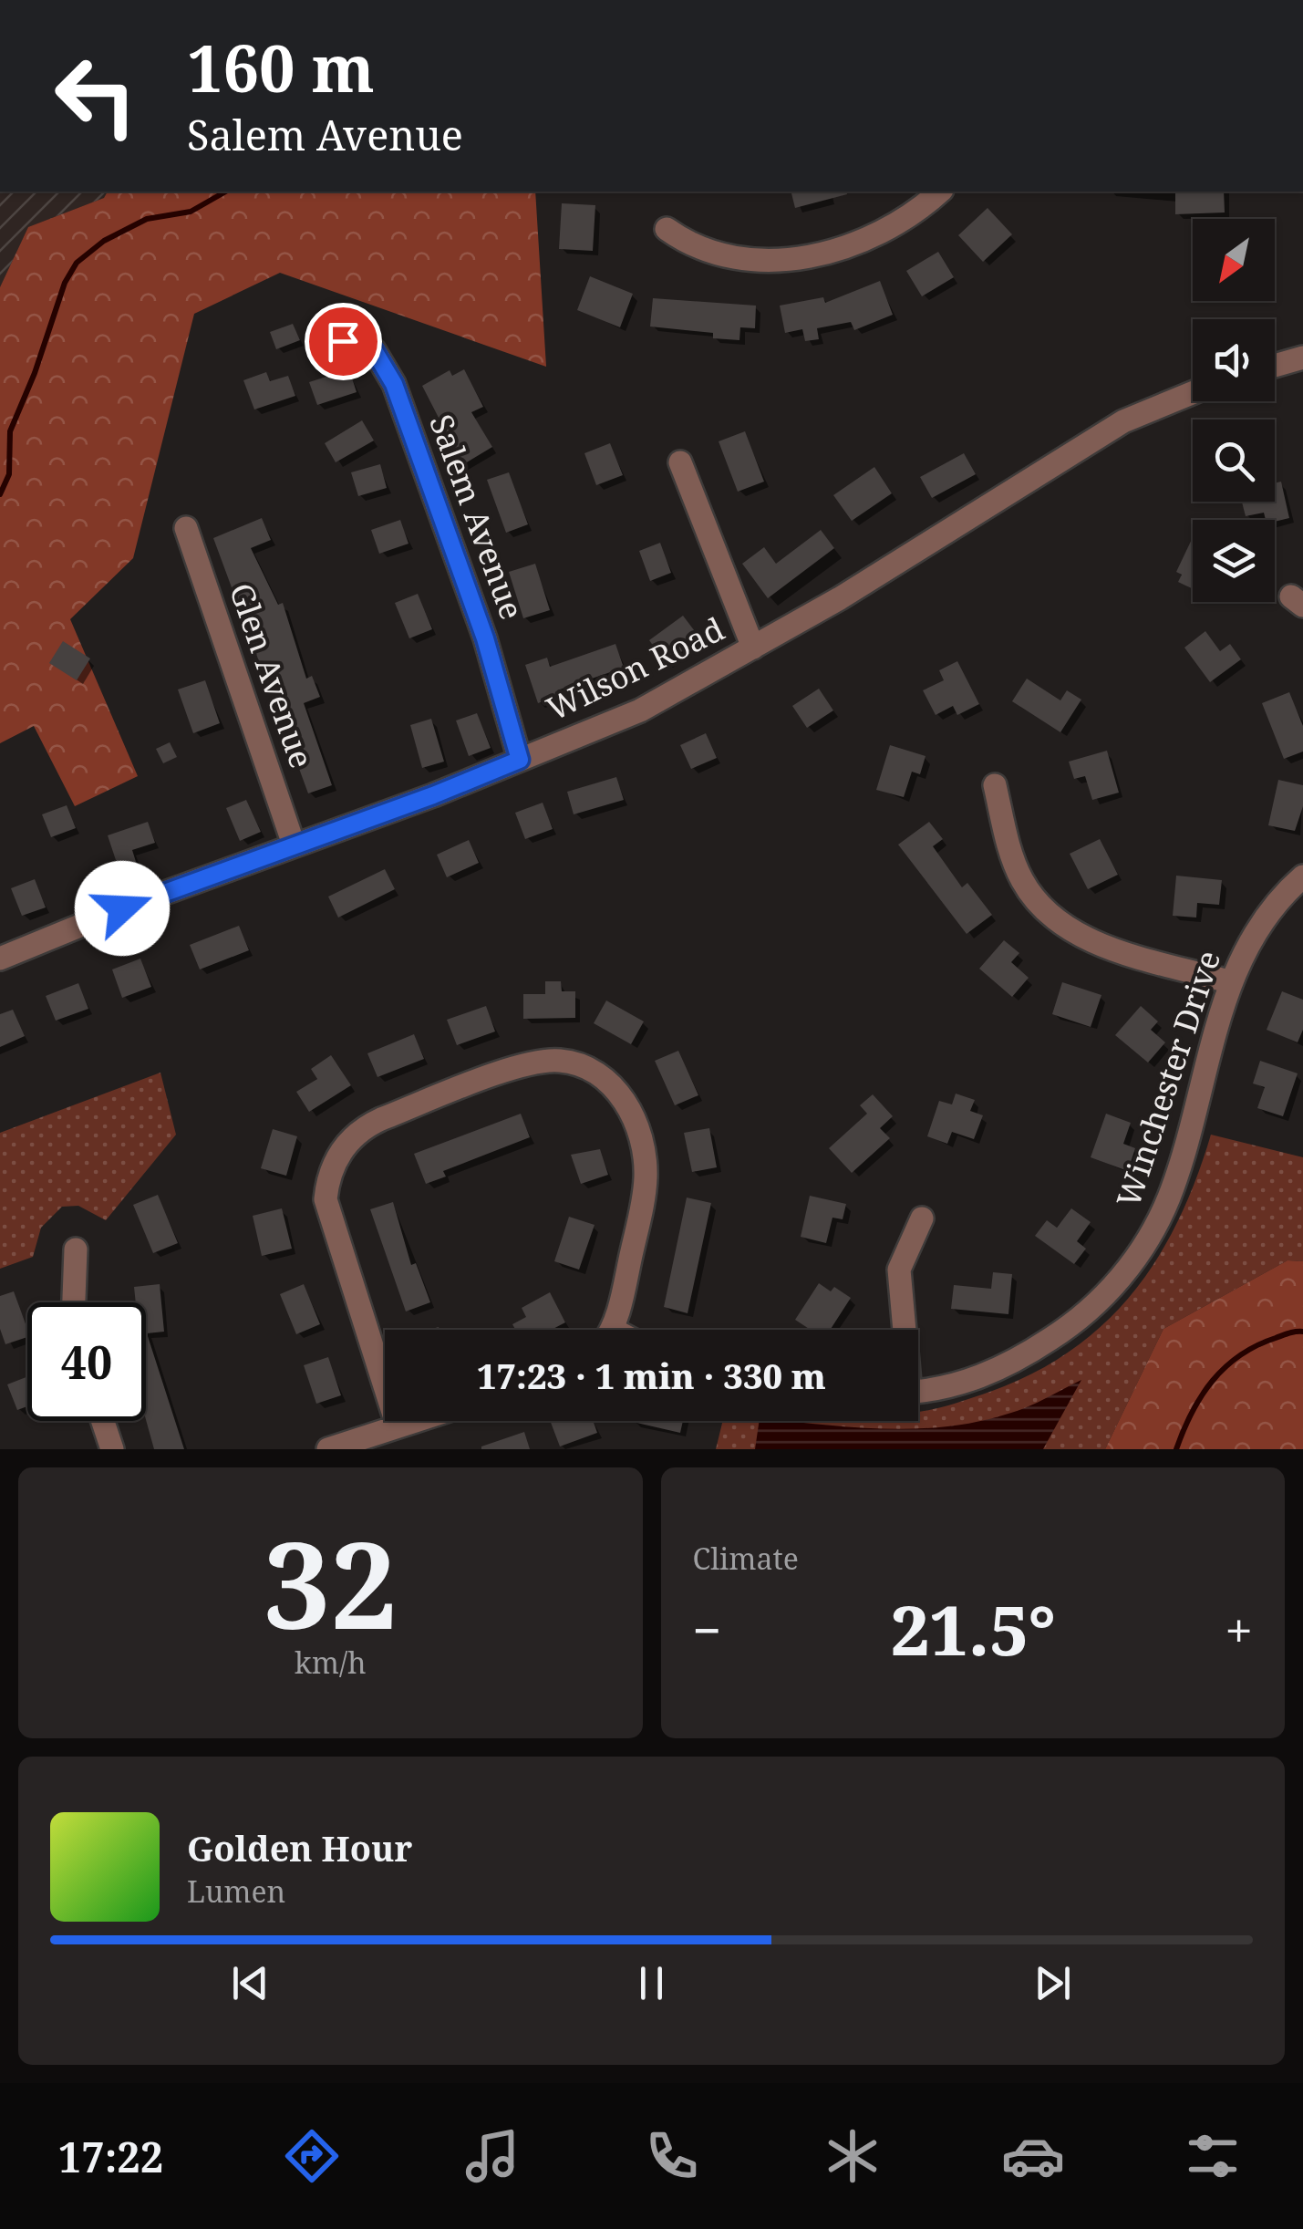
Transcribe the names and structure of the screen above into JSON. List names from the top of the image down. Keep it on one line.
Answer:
{"streets":{"street":["Salem Avenue","Wilson Road","Glen Avenue","Winchester Drive"]},"crossings":[["Salem Avenue","Wilson Road"],["Wilson Road","Glen Avenue"]],"north":"bottom left","page":{"turn":["160 m","Salem Avenue"],"limit":"40","trip":"17:23 · 1 min · 330 m","tile":[["32","km/h"],"Climate"],"heat":["−","21.5°","+"],"song":["Golden Hour","Lumen"],"tabs":"17:22"}}
